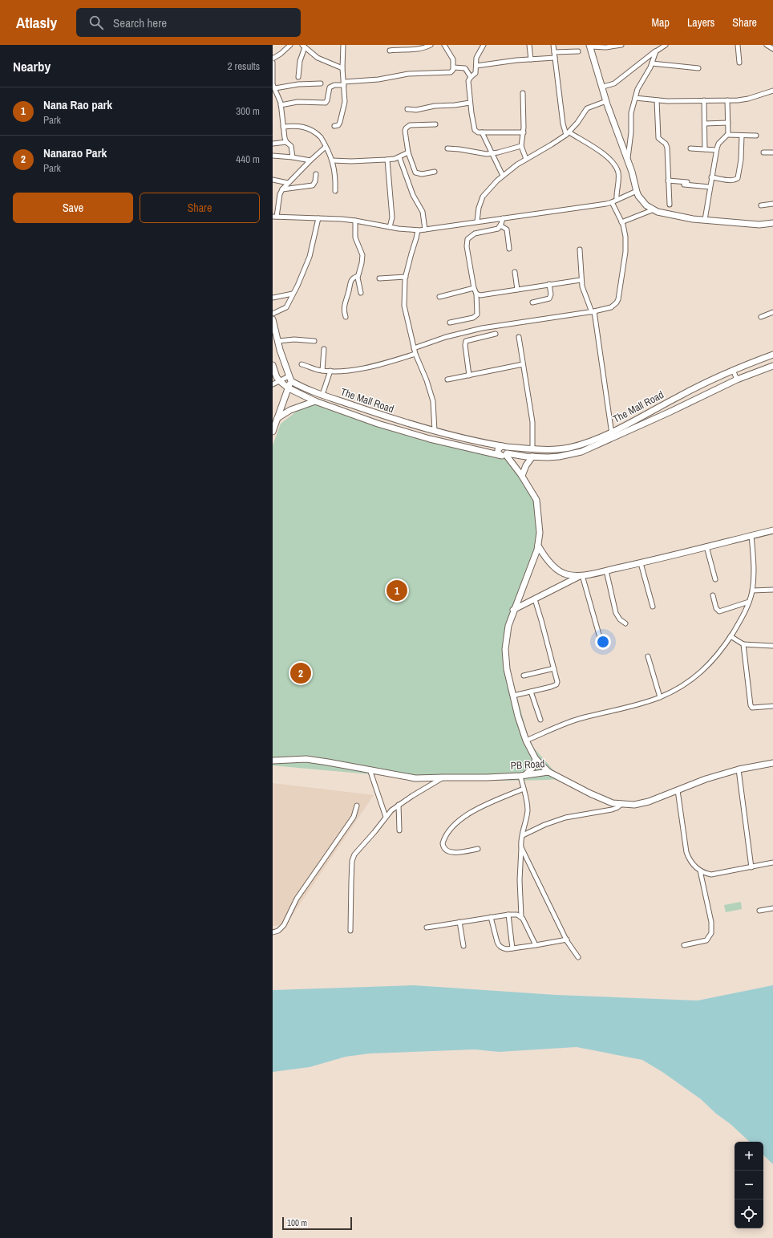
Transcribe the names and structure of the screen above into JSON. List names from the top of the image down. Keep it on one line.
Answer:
{"streets":{"street":["The Mall Road","PB Road"]},"scale_bar":"100 m","page":{"header":"Atlasly","search":"Search here","nav":["Map","Layers","Share"],"heading":["Nearby","2 results"],"list":[{"mark":"1","name":"Nana Rao park","note":"Park","value":"300 m"},{"mark":"2","name":"Nanarao Park","note":"Park","value":"440 m"}],"buttons":["Save","Share"],"pins":["1","2"],"map_buttons":["+","−"],"scale":"100 m"}}
